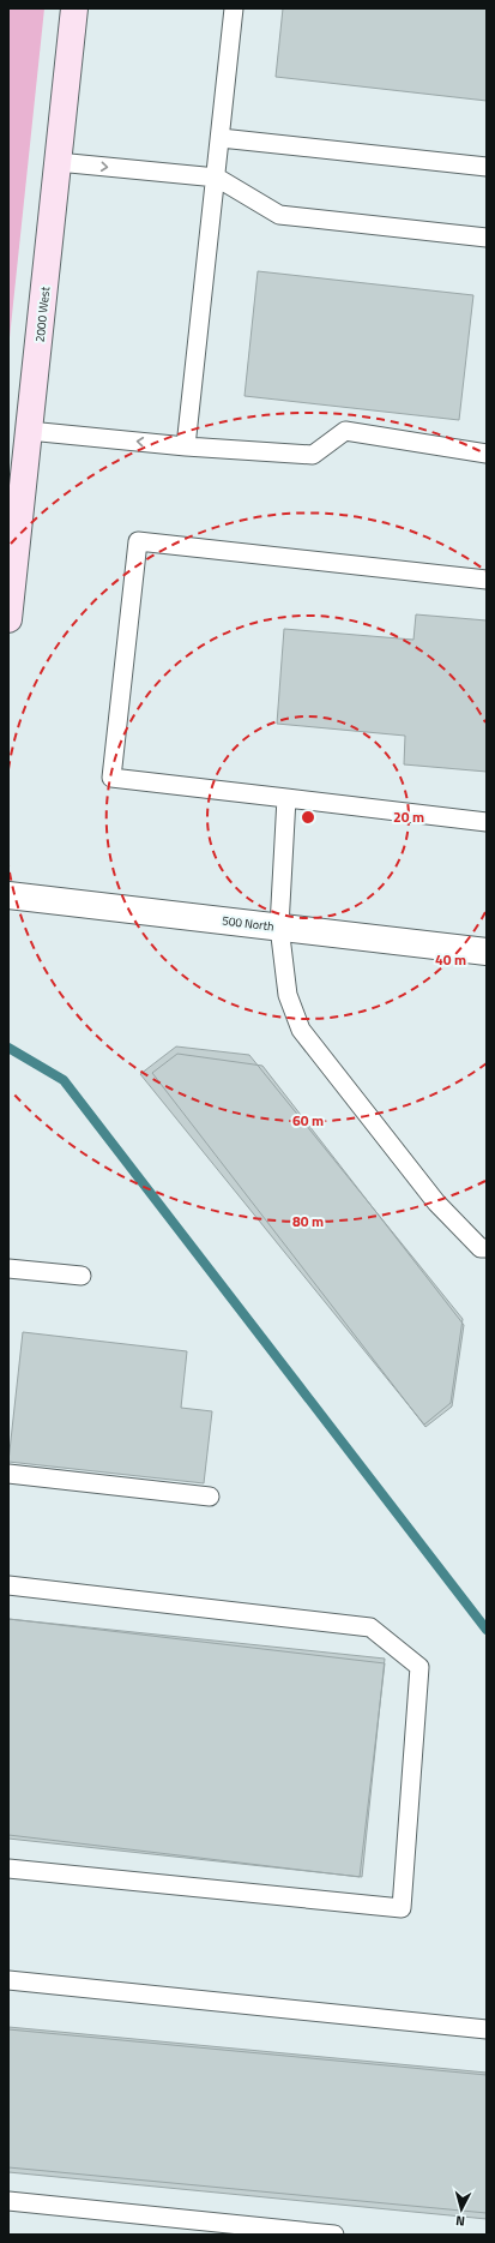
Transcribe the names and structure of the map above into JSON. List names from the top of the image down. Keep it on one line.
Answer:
{"streets":{"street":["2000 West","500 North"]},"north":"bottom","rings":["20 m","40 m","60 m","80 m"]}
